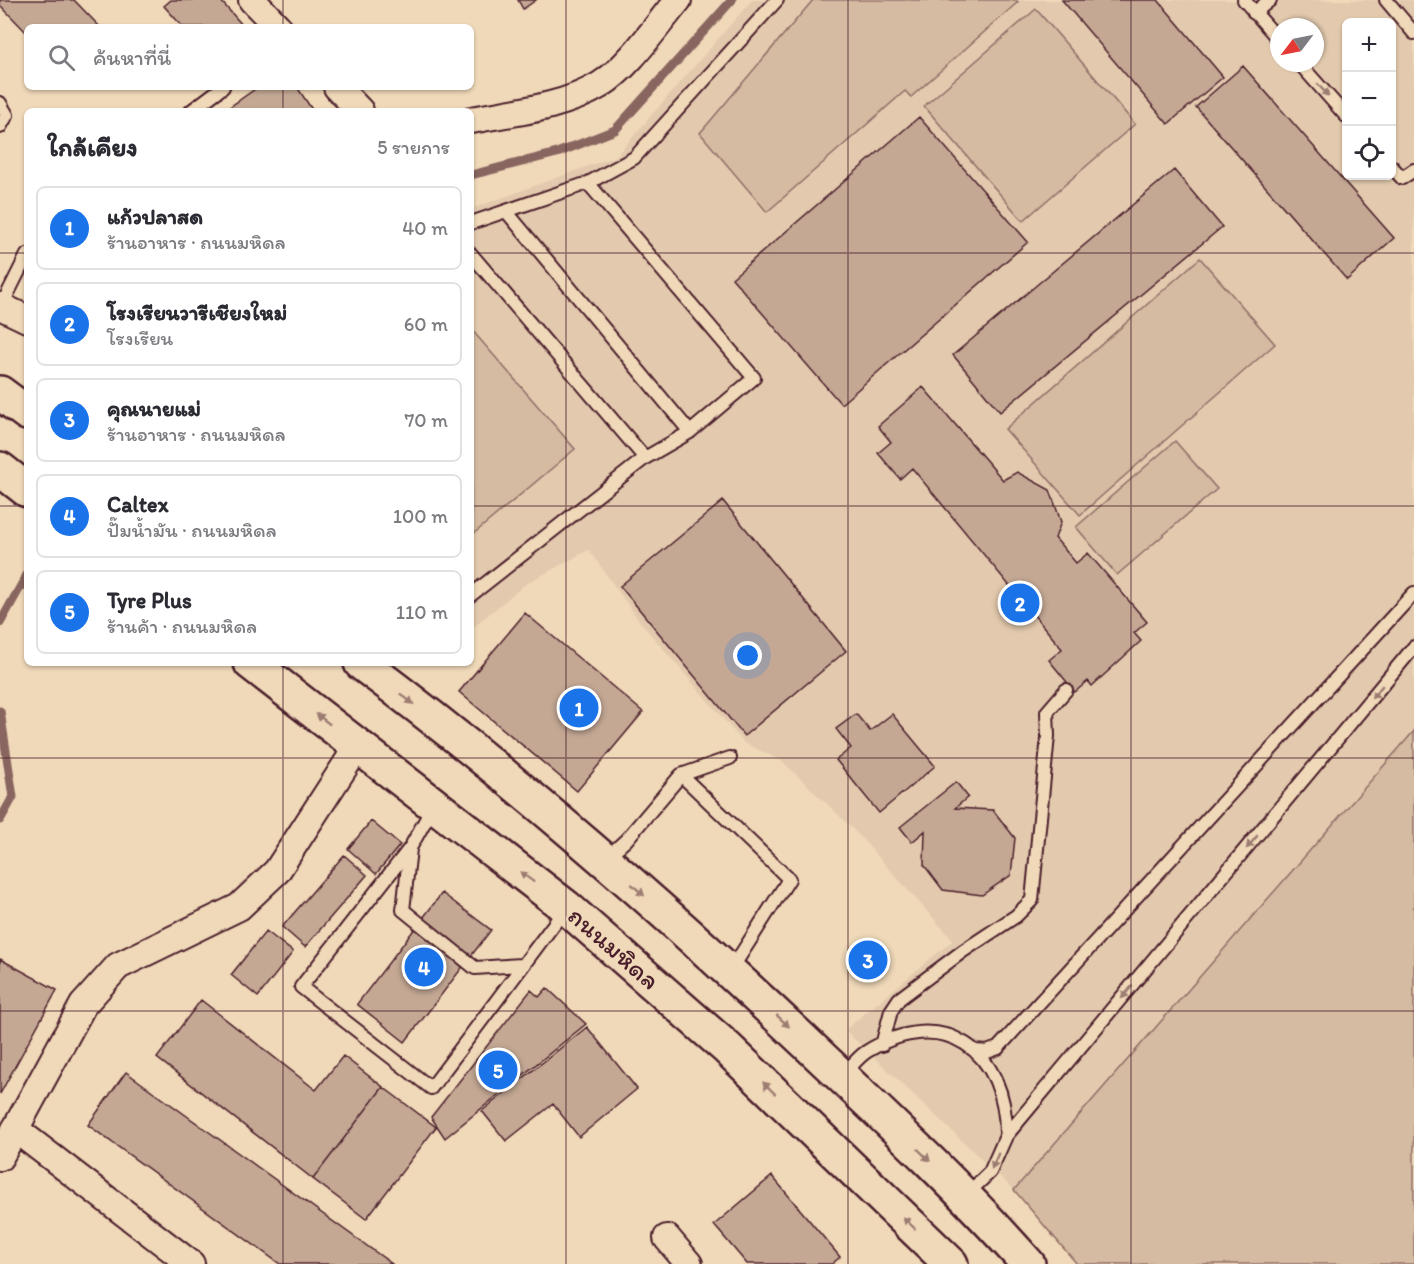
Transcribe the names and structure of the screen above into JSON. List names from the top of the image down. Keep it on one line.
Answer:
{"streets":{"main road":["ถนนมหิดล"]},"north":"bottom left","page":{"map_buttons":["+","−"],"search":"ค้นหาที่นี่","heading":["ใกล้เคียง","5 รายการ"],"list":[{"mark":"1","name":"แก้วปลาสด","note":"ร้านอาหาร · ถนนมหิดล","value":"40 m"},{"mark":"2","name":"โรงเรียนวารีเชียงใหม่","note":"โรงเรียน","value":"60 m"},{"mark":"3","name":"คุณนายแม่","note":"ร้านอาหาร · ถนนมหิดล","value":"70 m"},{"mark":"4","name":"Caltex","note":"ปั๊มน้ำมัน · ถนนมหิดล","value":"100 m"},{"mark":"5","name":"Tyre Plus","note":"ร้านค้า · ถนนมหิดล","value":"110 m"}],"pins":["2","1","3","4","5"]}}
